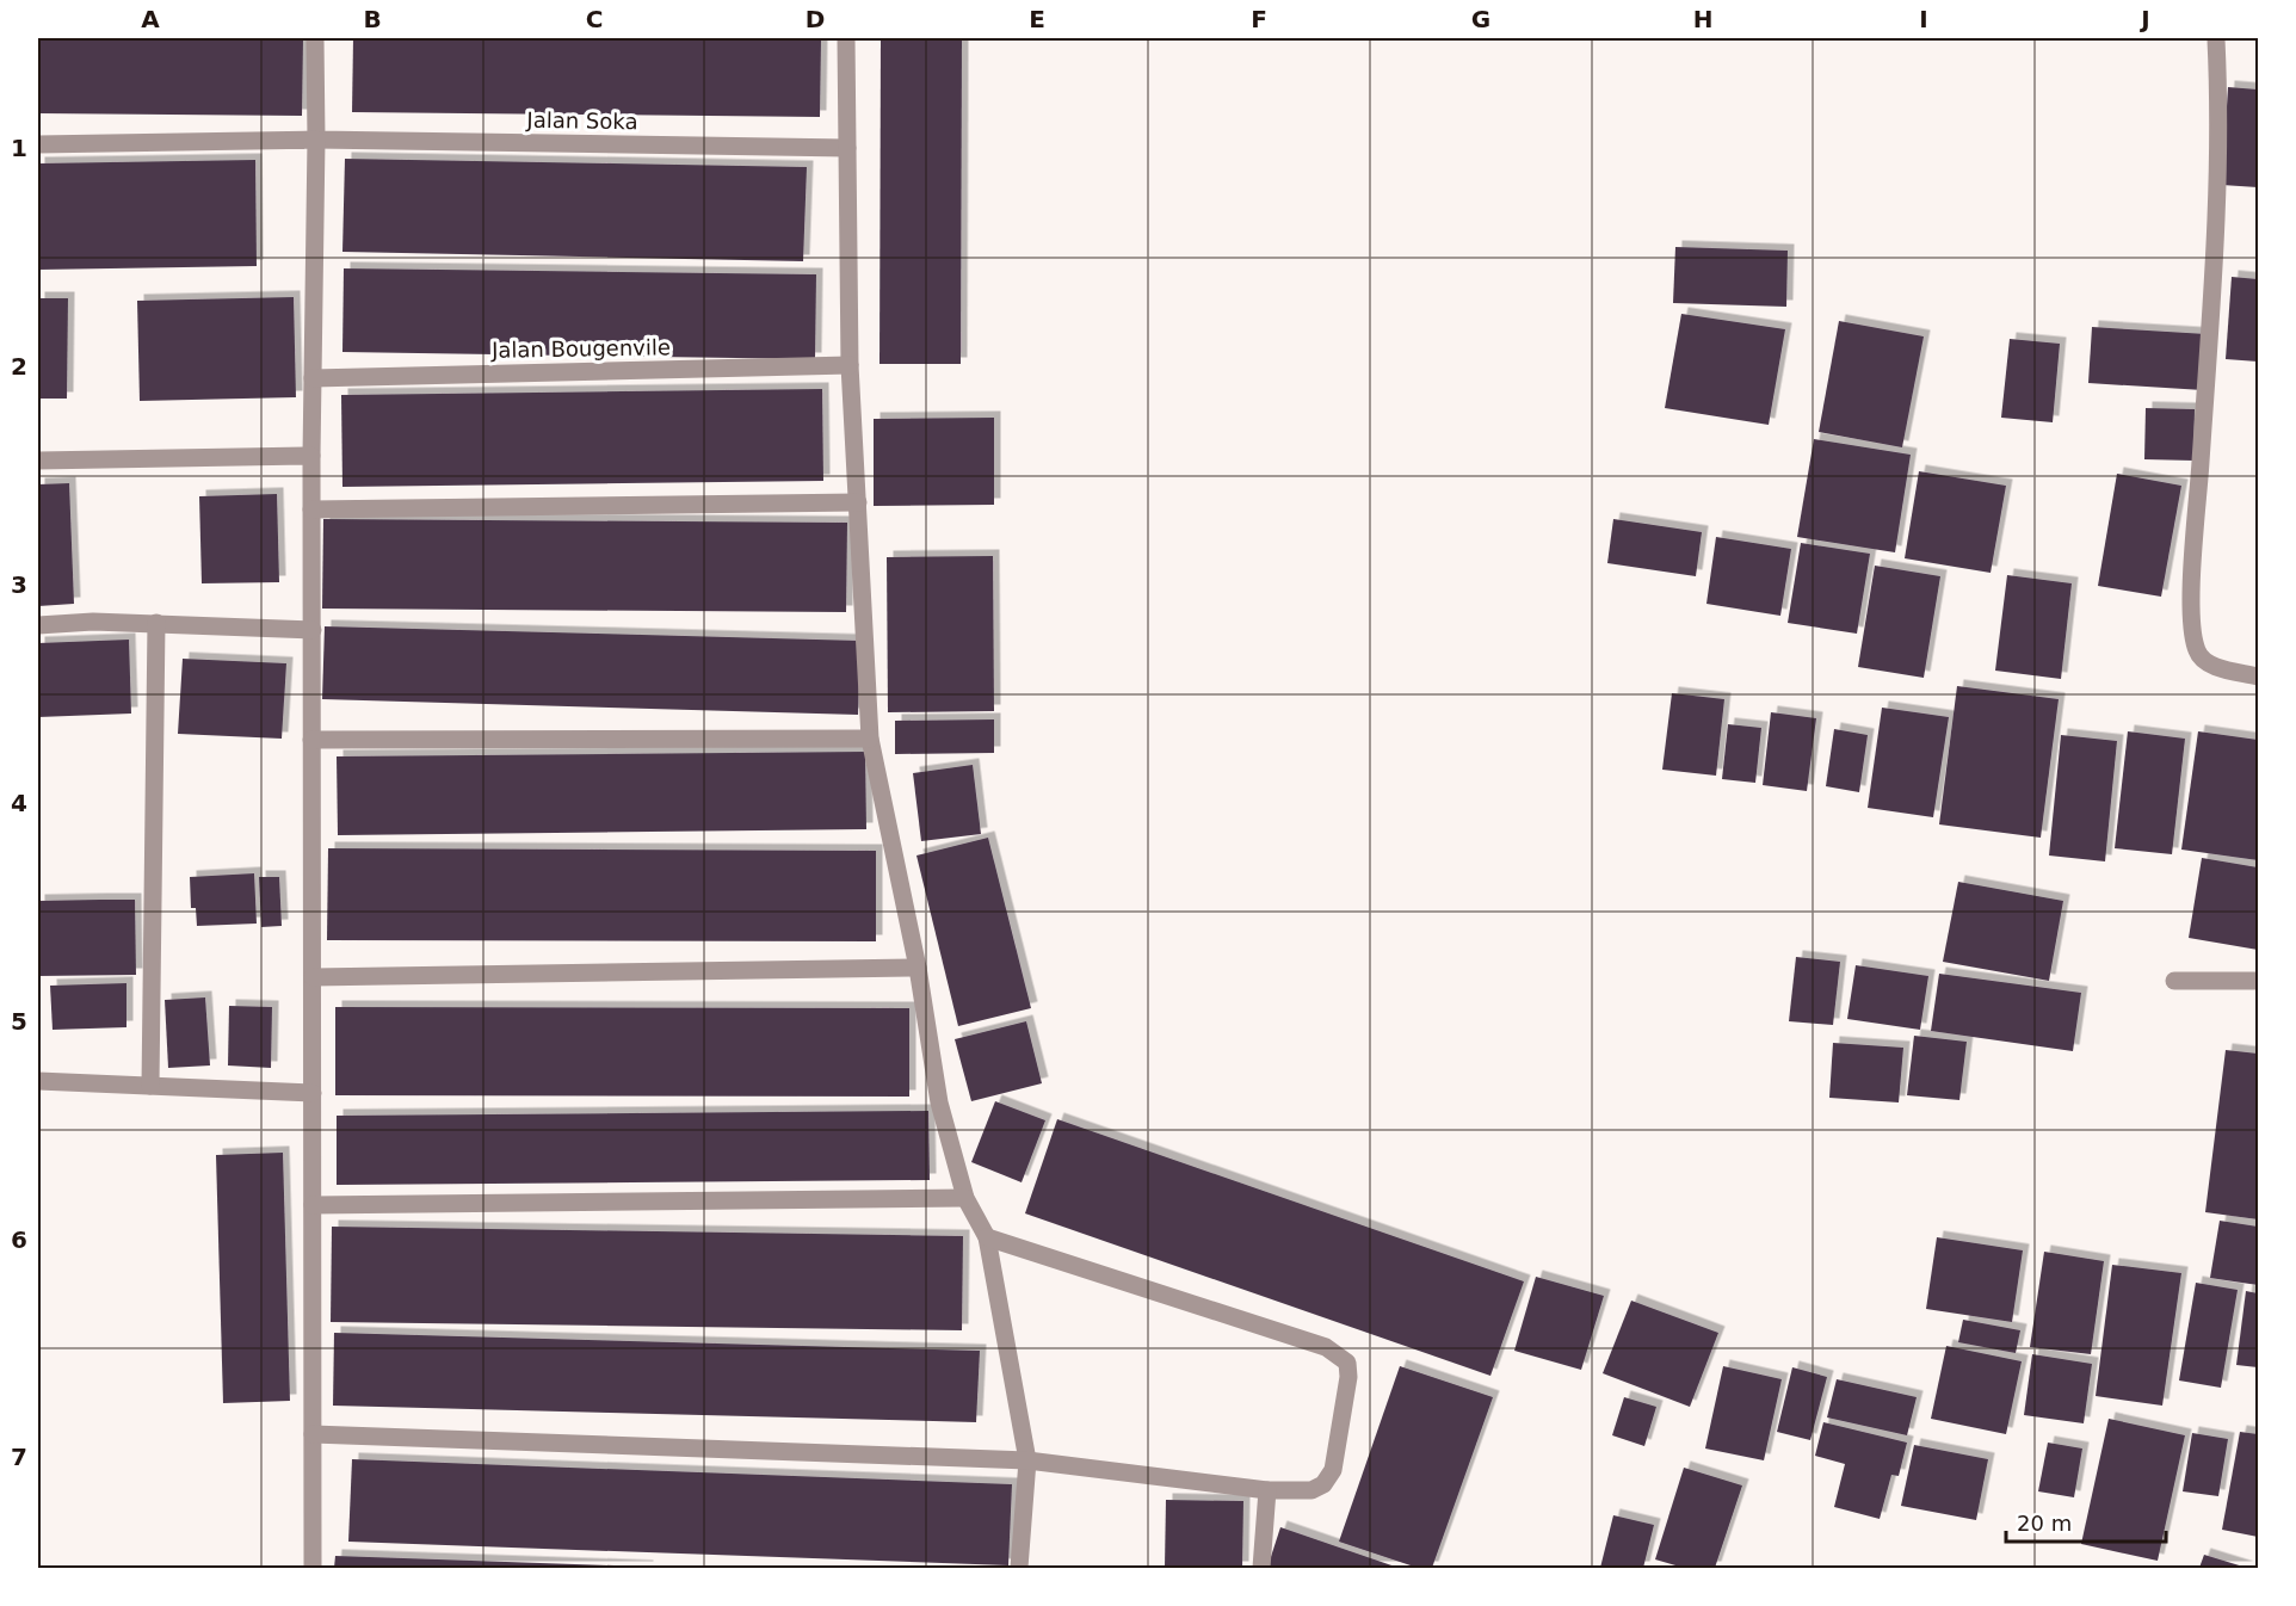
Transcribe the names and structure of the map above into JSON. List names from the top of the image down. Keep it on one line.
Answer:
{"streets":{"street":["Jalan Soka","Jalan Bougenvile"]},"scale_bar":"20 m","grid":{"columns":["A","B","C","D","E","F","G","H","I","J"],"rows":["1","2","3","4","5","6","7"]}}
